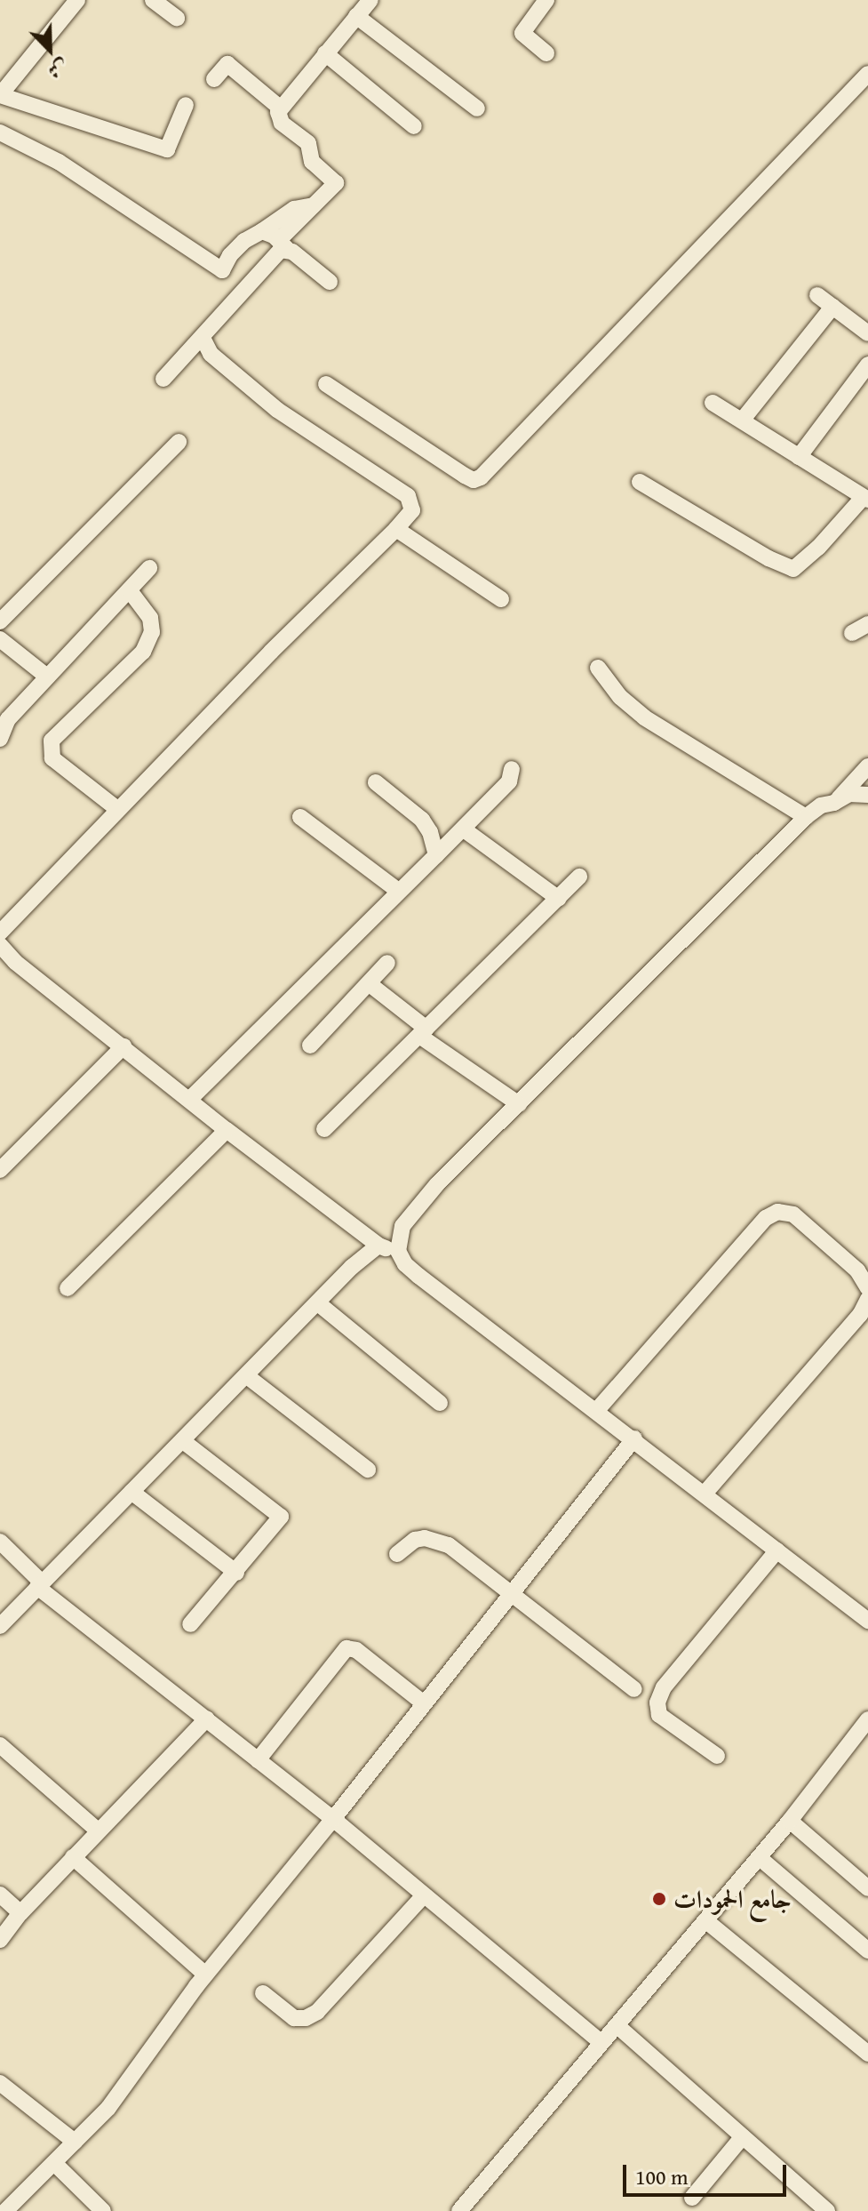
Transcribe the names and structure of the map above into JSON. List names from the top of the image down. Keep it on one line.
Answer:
{"places":["جامع الحمودات"],"scale_bar":"100 m","north":"bottom right"}
